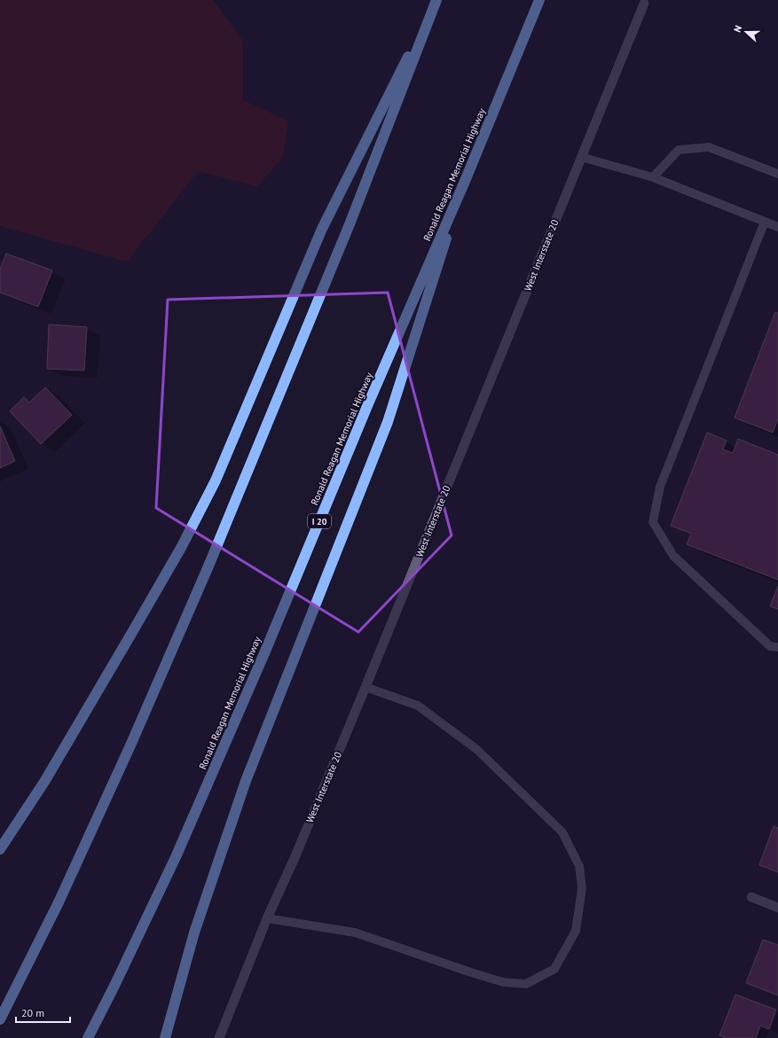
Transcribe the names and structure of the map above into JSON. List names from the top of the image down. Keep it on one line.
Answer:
{"streets":{"highway":["Ronald Reagan Memorial Highway","I 20"],"street":["West Interstate 20"]},"scale_bar":"20 m","north":"left"}
